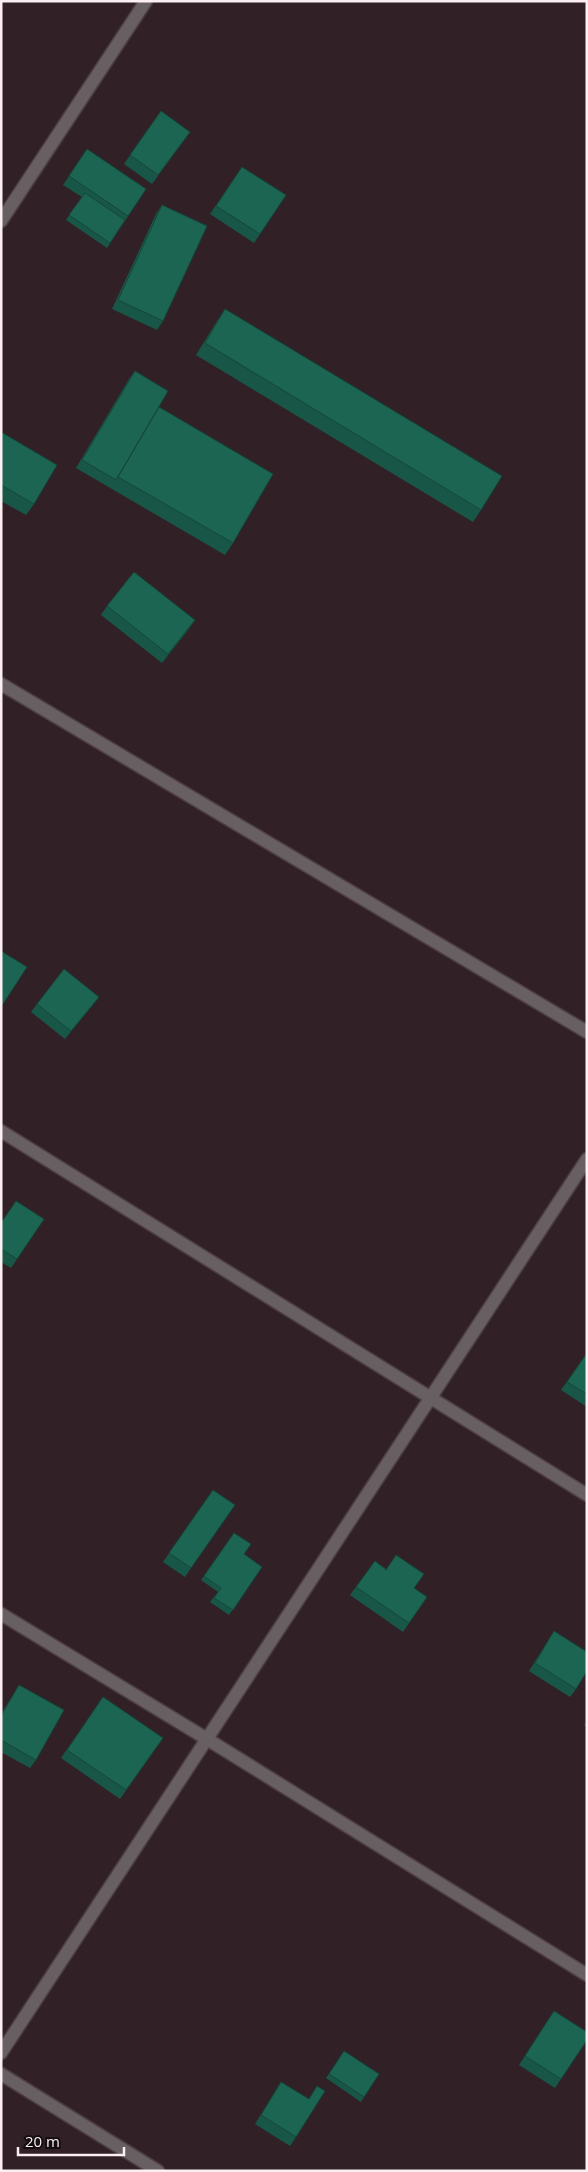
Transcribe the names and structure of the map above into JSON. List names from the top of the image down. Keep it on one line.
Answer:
{"scale_bar":"20 m"}
